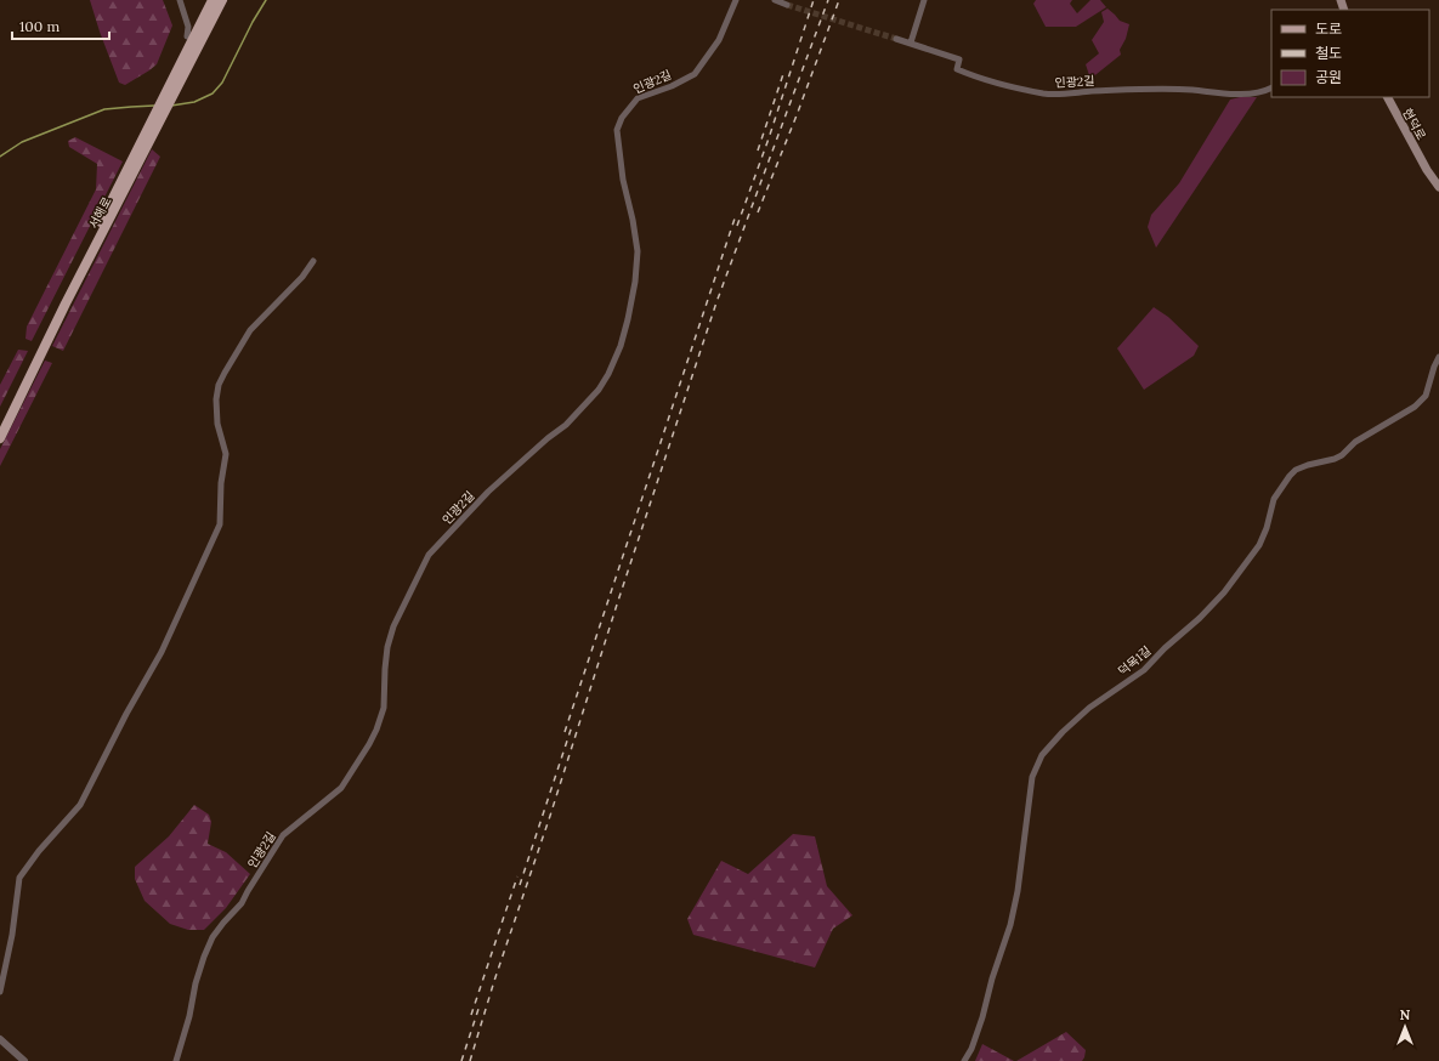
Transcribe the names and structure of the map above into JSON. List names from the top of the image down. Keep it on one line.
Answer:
{"streets":{"main road":["현덕로","서해로"],"street":["인광2길","덕목1길"]},"legend":["도로","철도","공원"],"scale_bar":"100 m","north":"top"}
